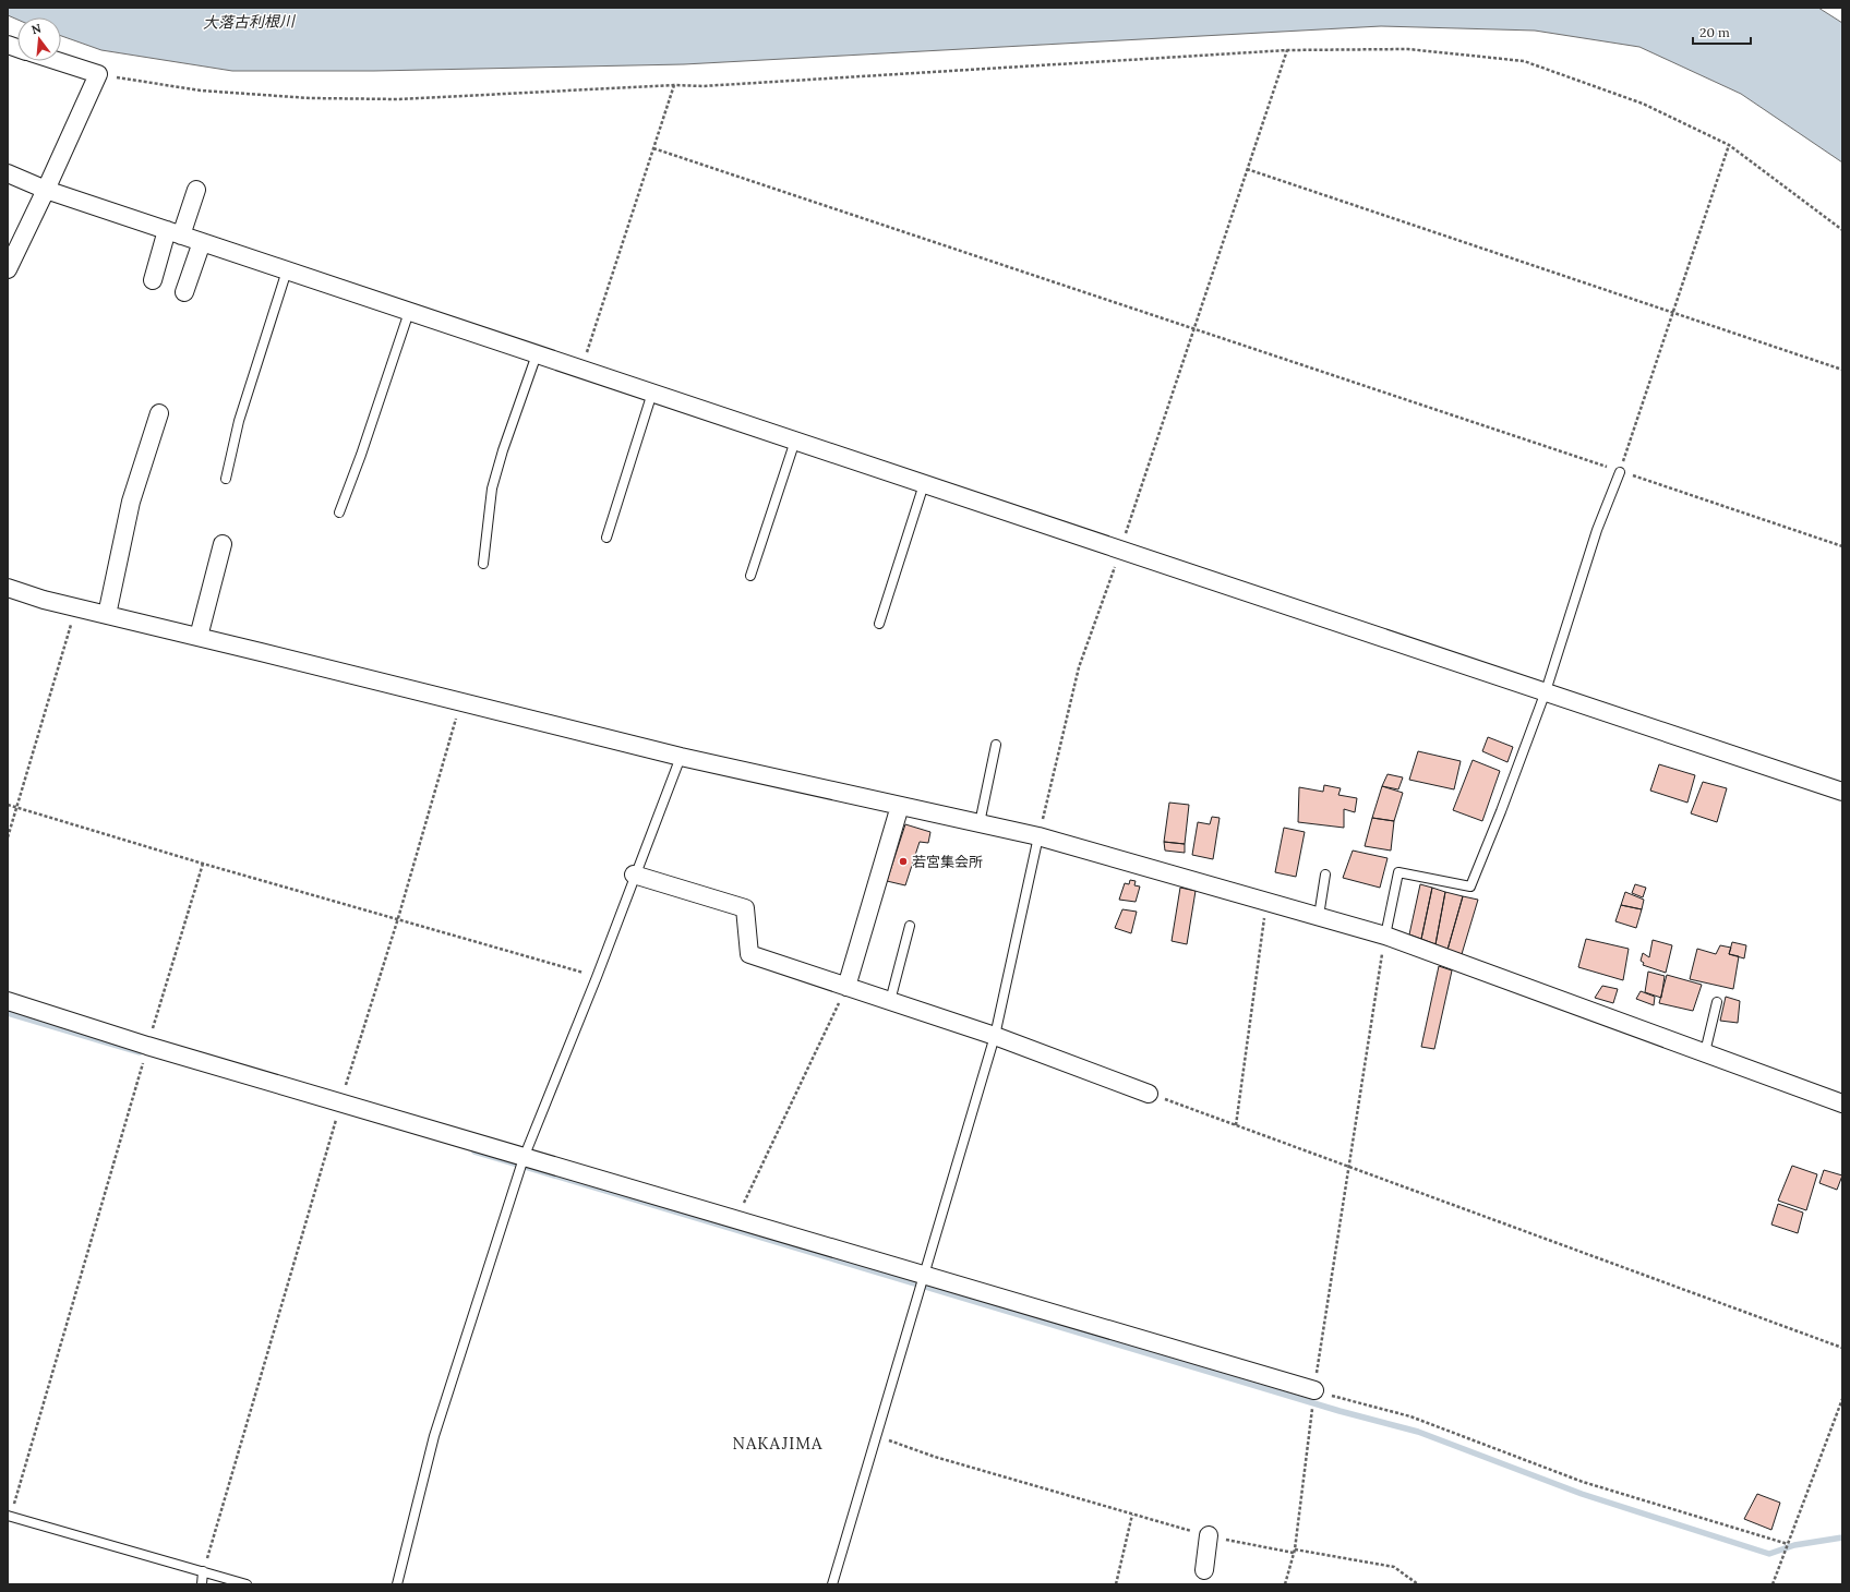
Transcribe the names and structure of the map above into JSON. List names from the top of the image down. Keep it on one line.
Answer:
{"districts":["NAKAJIMA"],"water":["大落古利根川"],"places":["若宮集会所"],"scale_bar":"20 m","north":"top"}
